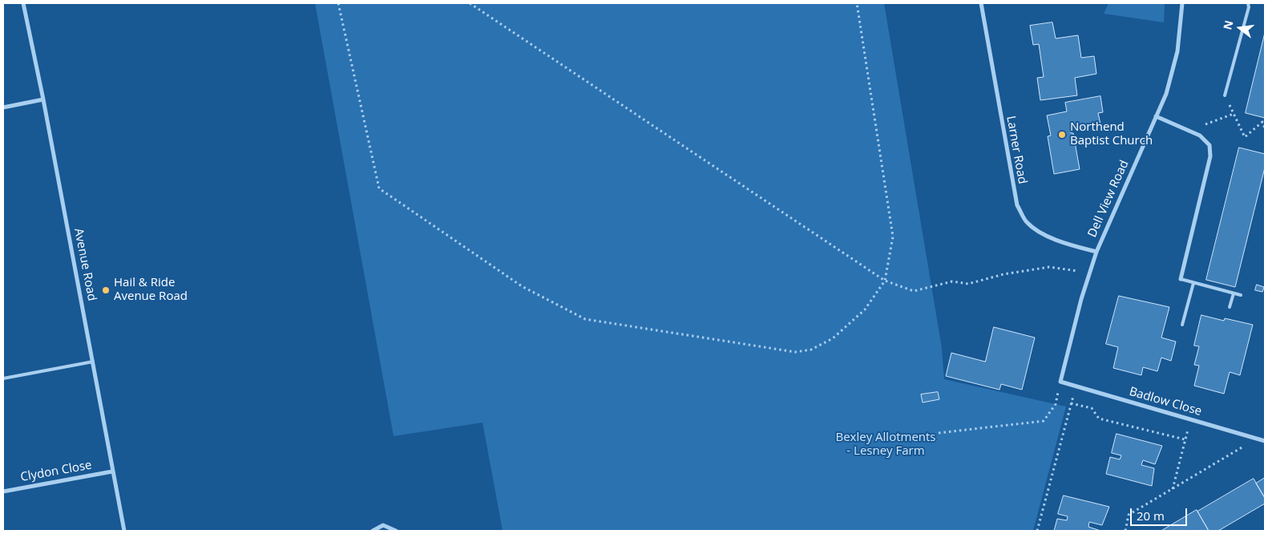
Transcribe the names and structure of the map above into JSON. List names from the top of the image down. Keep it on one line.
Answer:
{"streets":{"street":["Larner Road","Dell View Road","Avenue Road","Badlow Close","Clydon Close"]},"crossings":[["Larner Road","Dell View Road"],["Dell View Road","Badlow Close"],["Avenue Road","Clydon Close"]],"parks":["Bexley Allotments - Lesney Farm"],"places":["Northend Baptist Church","Hail & Ride Avenue Road"],"scale_bar":"20 m","north":"left"}
